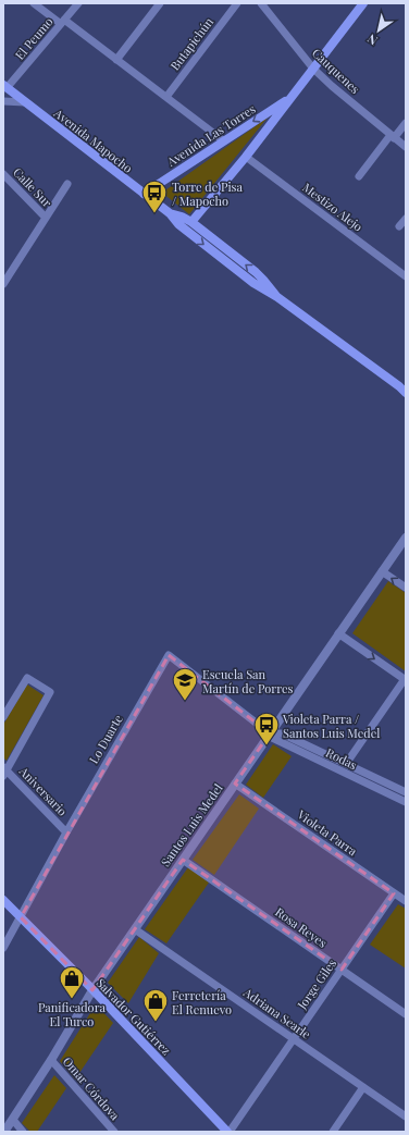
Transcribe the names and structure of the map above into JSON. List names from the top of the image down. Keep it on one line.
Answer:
{"streets":{"main road":["Avenida Las Torres","Avenida Mapocho","Salvador Gutiérrez"],"street":["El Peumo","Butapichún","Cauquenes","Calle Sur","Mestizo Alejo","Lo Duarte","Rodas","Aniversario","Santos Luis Medel","Violeta Parra","Rosa Reyes","Jorge Giles","Adriana Searle","Omar Córdova"]},"crossings":[["El Peumo","Avenida Mapocho"],["Cauquenes","Avenida Las Torres"],["Avenida Las Torres","Avenida Mapocho"],["Avenida Las Torres","Mestizo Alejo"],["Lo Duarte","Rodas"],["Lo Duarte","Aniversario"],["Lo Duarte","Santos Luis Medel"],["Lo Duarte","Salvador Gutiérrez"],["Rodas","Santos Luis Medel"],["Santos Luis Medel","Violeta Parra"],["Santos Luis Medel","Rosa Reyes"],["Santos Luis Medel","Adriana Searle"],["Santos Luis Medel","Salvador Gutiérrez"],["Santos Luis Medel","Omar Córdova"],["Violeta Parra","Jorge Giles"],["Rosa Reyes","Jorge Giles"],["Jorge Giles","Adriana Searle"],["Jorge Giles","Salvador Gutiérrez"]],"places":{"bus stop":["Torre de Pisa / Mapocho","Violeta Parra / Santos Luis Medel"],"school or university":["Escuela San Martín de Porres"],"shop":["Panificadora El Turco","Ferretería El Renuevo"]},"north":"bottom left"}
